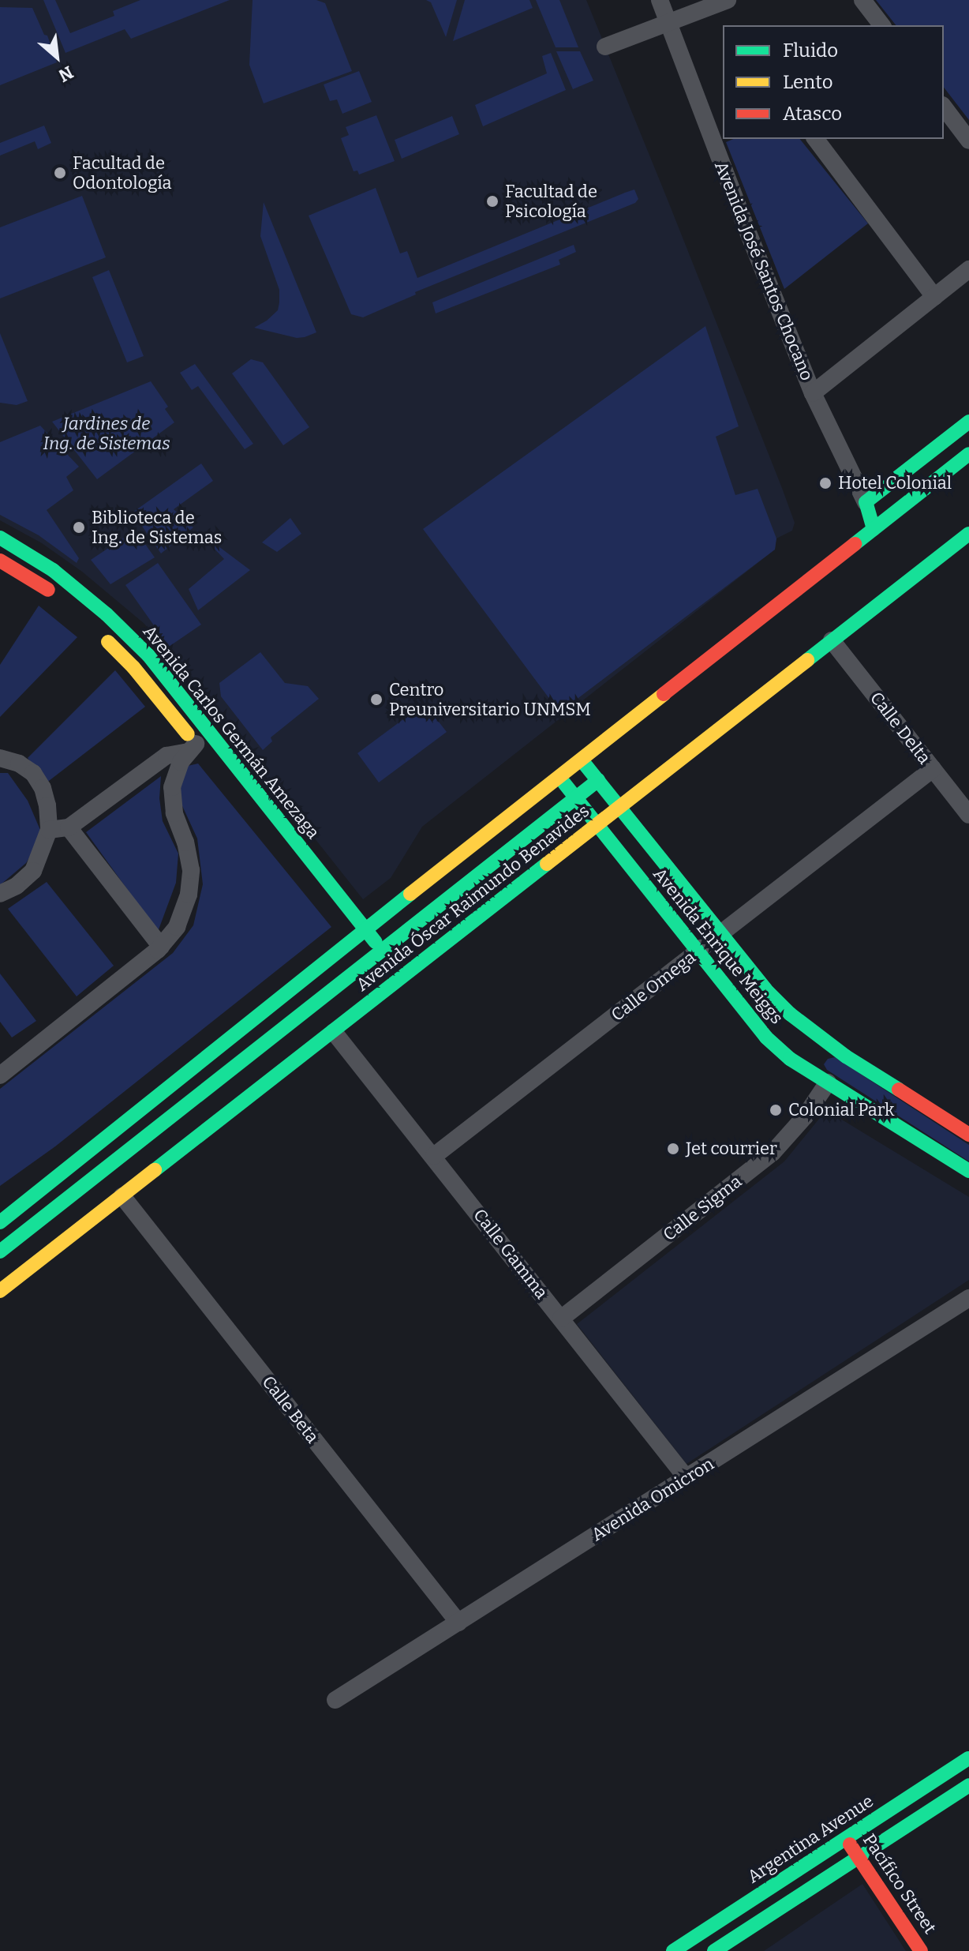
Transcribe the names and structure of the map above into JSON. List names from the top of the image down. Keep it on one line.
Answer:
{"streets":{"main road":["Avenida Carlos Germán Amezaga","Avenida Óscar Raimundo Benavides","Avenida Enrique Meiggs","Argentina Avenue","Pacífico Street"],"street":["Avenida José Santos Chocano","Calle Delta","Calle Omega","Calle Sigma","Calle Gamma","Calle Beta","Avenida Omicron"]},"crossings":[["Calle Delta","Avenida Óscar Raimundo Benavides"],["Calle Delta","Calle Omega"],["Avenida Carlos Germán Amezaga","Avenida Óscar Raimundo Benavides"],["Avenida Óscar Raimundo Benavides","Avenida Enrique Meiggs"],["Avenida Óscar Raimundo Benavides","Calle Gamma"],["Avenida Óscar Raimundo Benavides","Calle Beta"],["Avenida Enrique Meiggs","Calle Omega"],["Avenida Enrique Meiggs","Calle Sigma"],["Calle Omega","Calle Gamma"],["Calle Sigma","Calle Gamma"],["Calle Gamma","Avenida Omicron"],["Calle Beta","Avenida Omicron"],["Argentina Avenue","Pacífico Street"]],"parks":["Jardines de Ing. de Sistemas"],"places":["Facultad de Odontología","Facultad de Psicología","Hotel Colonial","Biblioteca de Ing. de Sistemas","Centro Preuniversitario UNMSM","Colonial Park","Jet courrier"],"legend":["Fluido","Lento","Atasco"],"north":"bottom right"}
